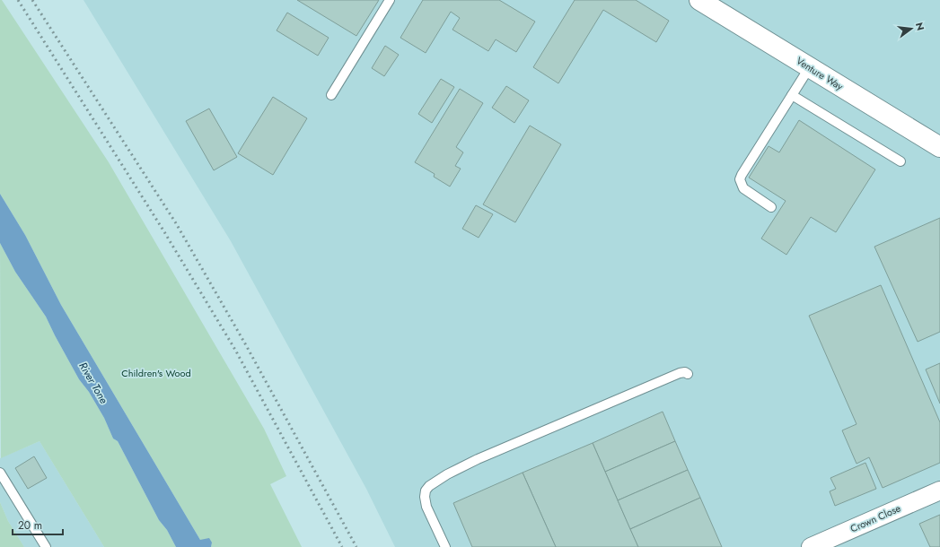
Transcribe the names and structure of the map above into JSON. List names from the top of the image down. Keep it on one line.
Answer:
{"streets":{"street":["Venture Way","Crown Close"]},"water":["River Tone"],"parks":["Children's Wood"],"scale_bar":"20 m","north":"right"}
